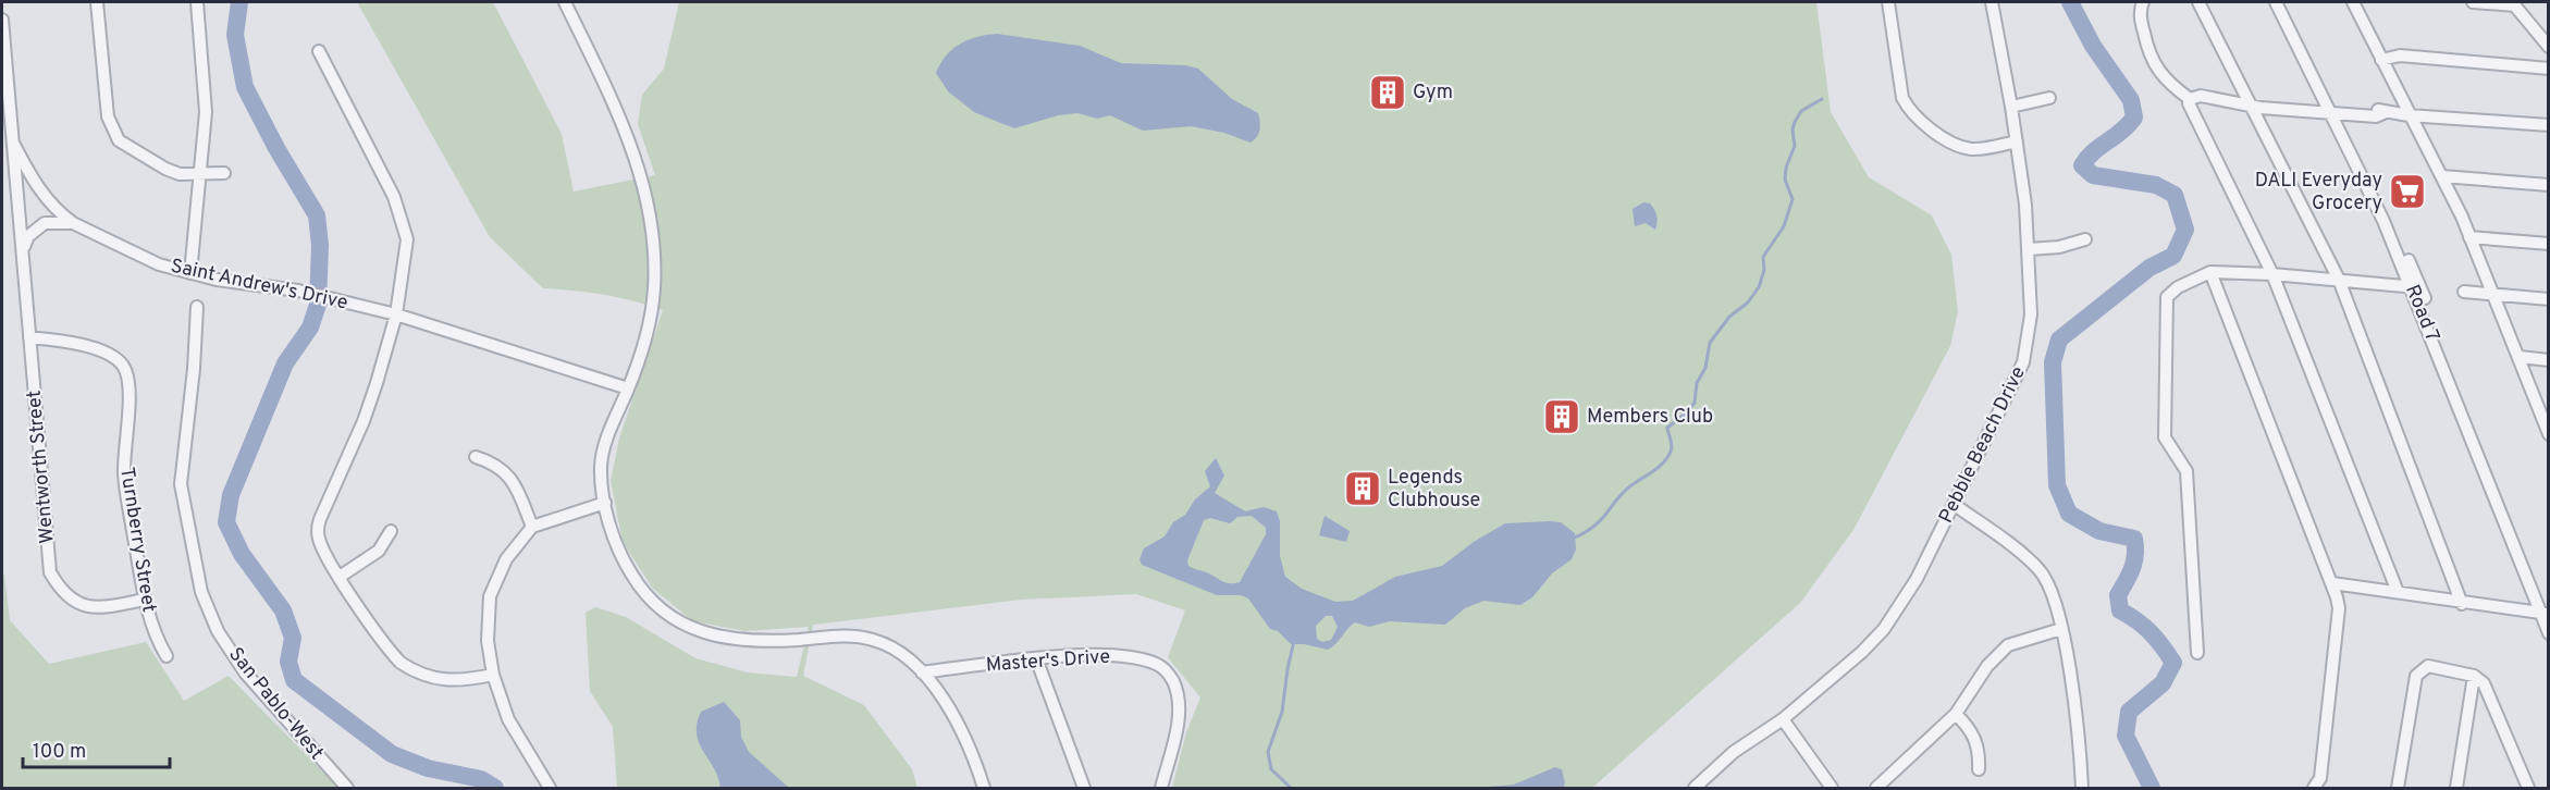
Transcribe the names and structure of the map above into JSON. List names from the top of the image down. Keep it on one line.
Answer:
{"streets":{"street":["Saint Andrew's Drive","Road 7","Pebble Beach Drive","Wentworth Street","Turnberry Street","Master's Drive","San Pablo-West"]},"crossings":[["Saint Andrew's Drive","Wentworth Street"],["Wentworth Street","Turnberry Street"]],"places":{"building":["Gym","Members Club","Legends Clubhouse"],"supermarket":["DALI Everyday Grocery"]},"scale_bar":"100 m"}
